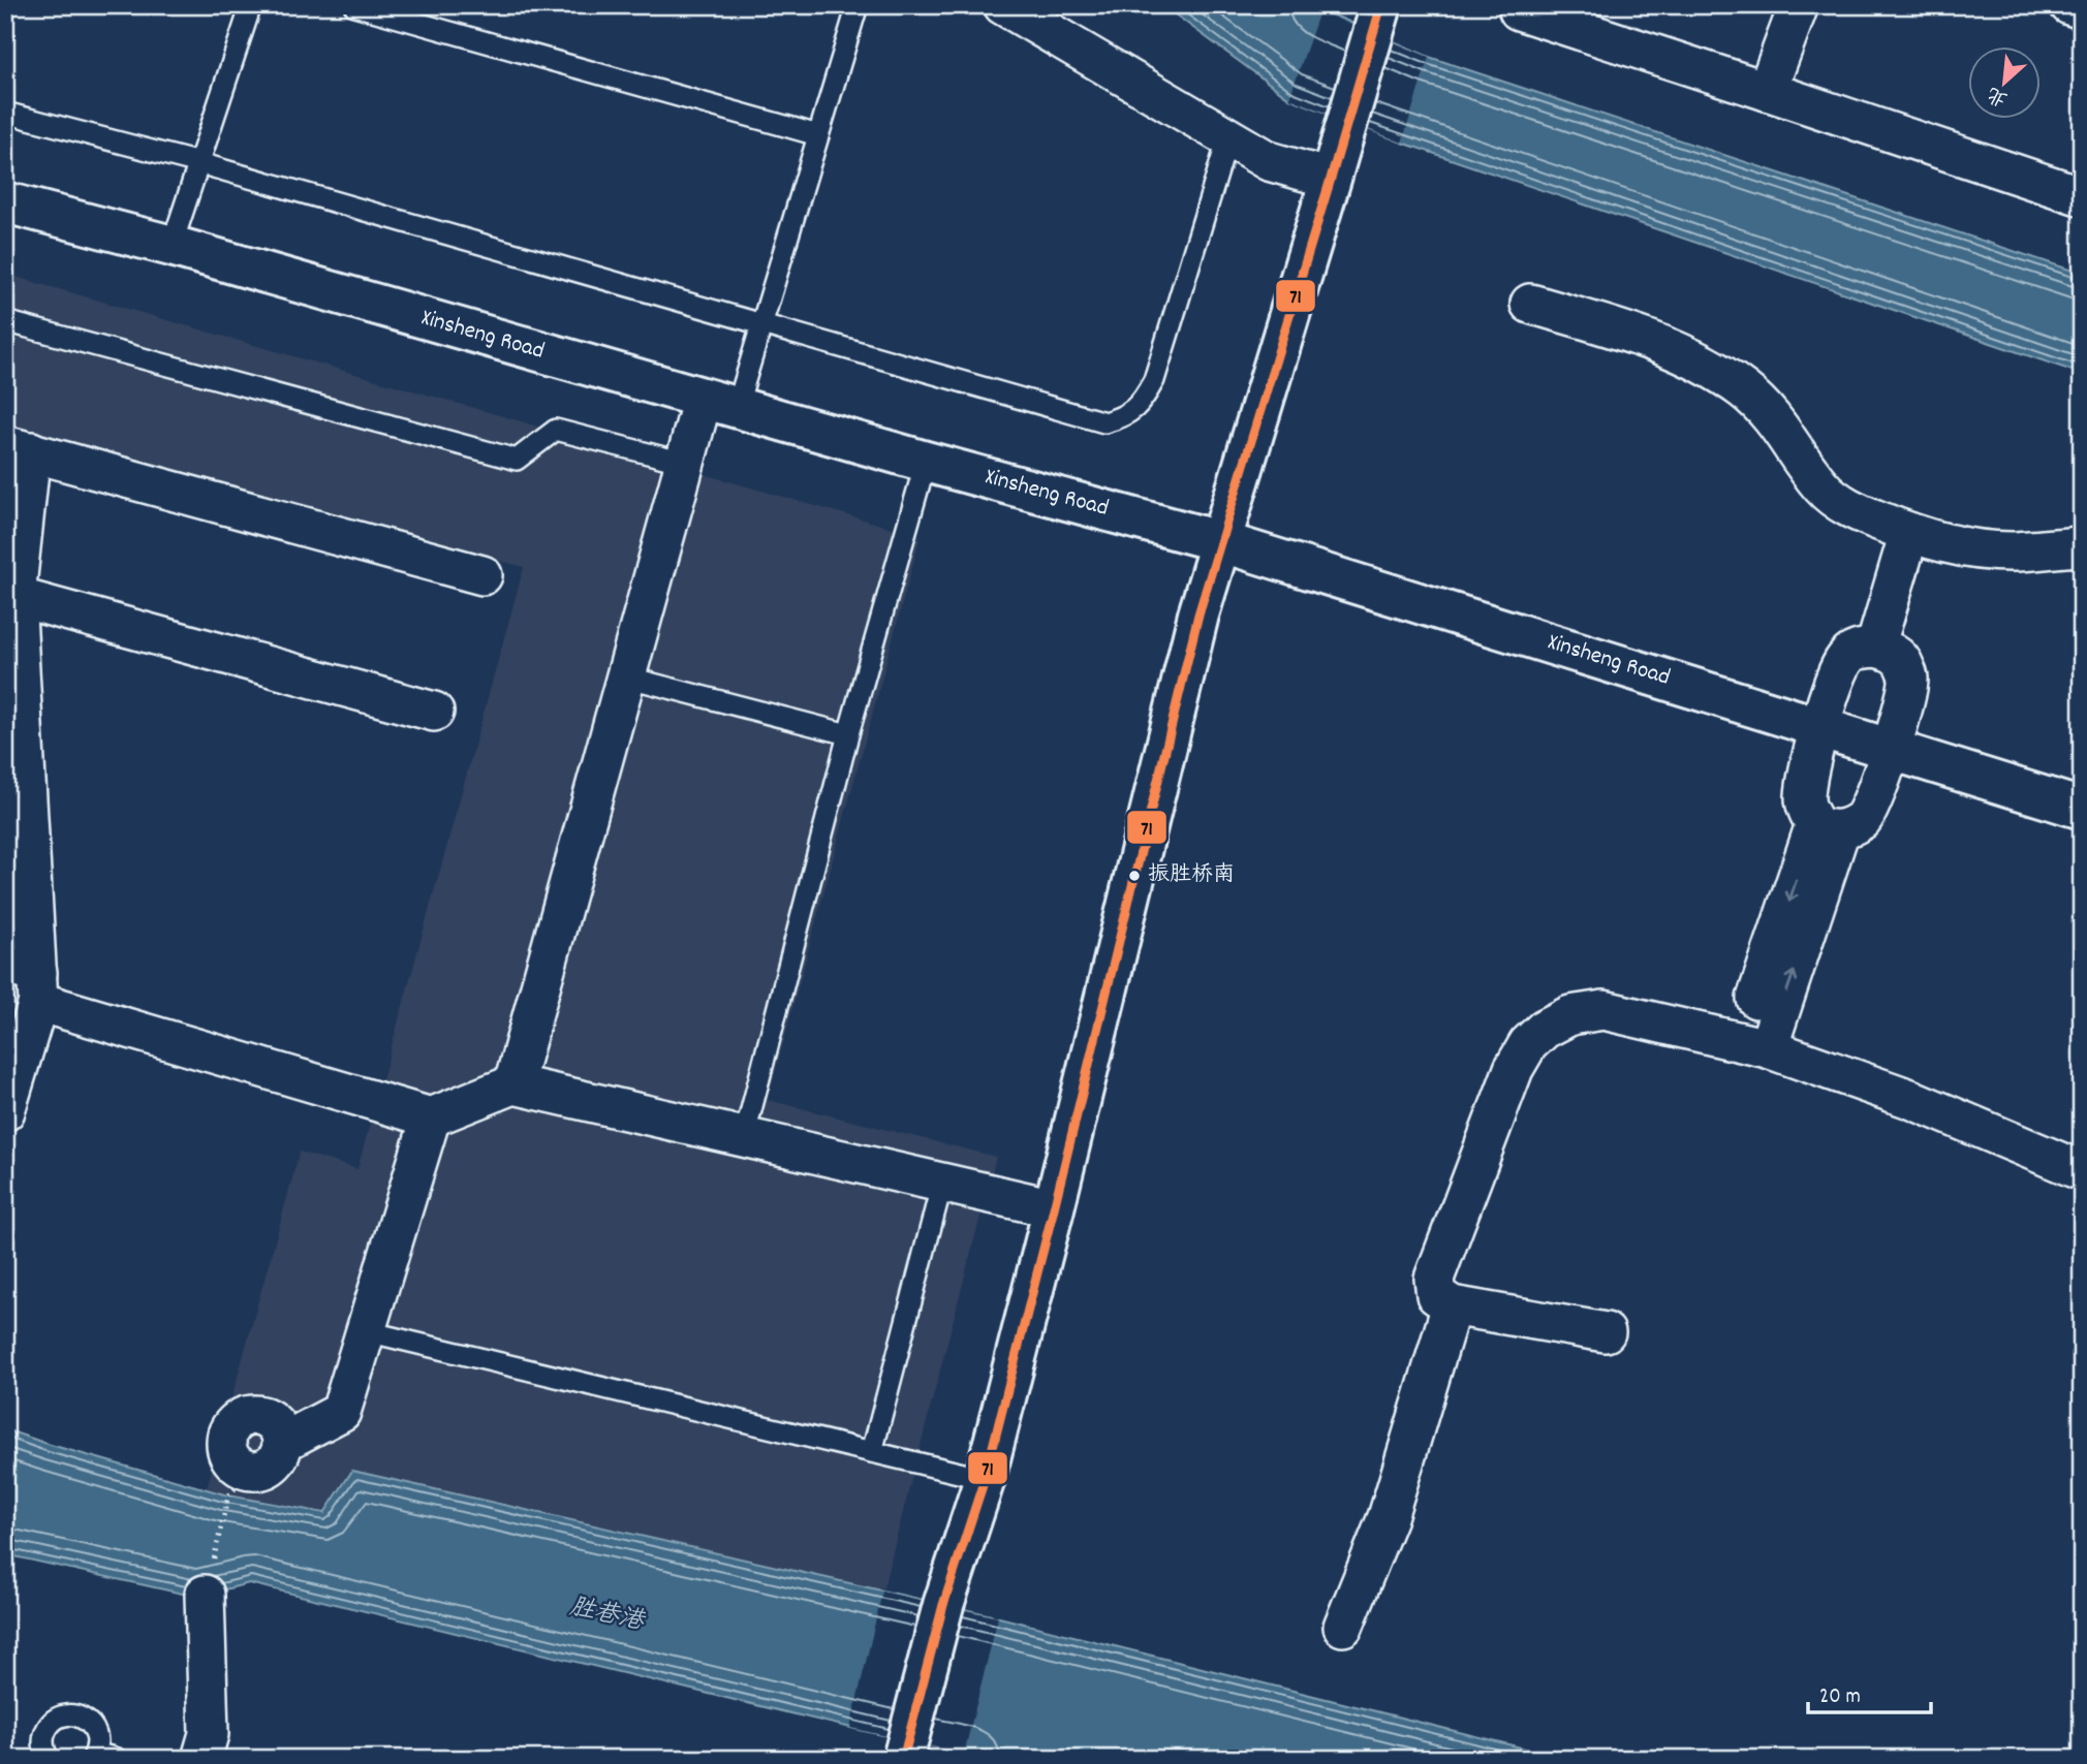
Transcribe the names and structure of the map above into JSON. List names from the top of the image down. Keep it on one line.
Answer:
{"streets":{"street":["Xinsheng Road"]},"water":["胜巷港"],"places":["振胜桥南"],"lines":["transit line 71"],"scale_bar":"20 m","north":"bottom left"}
